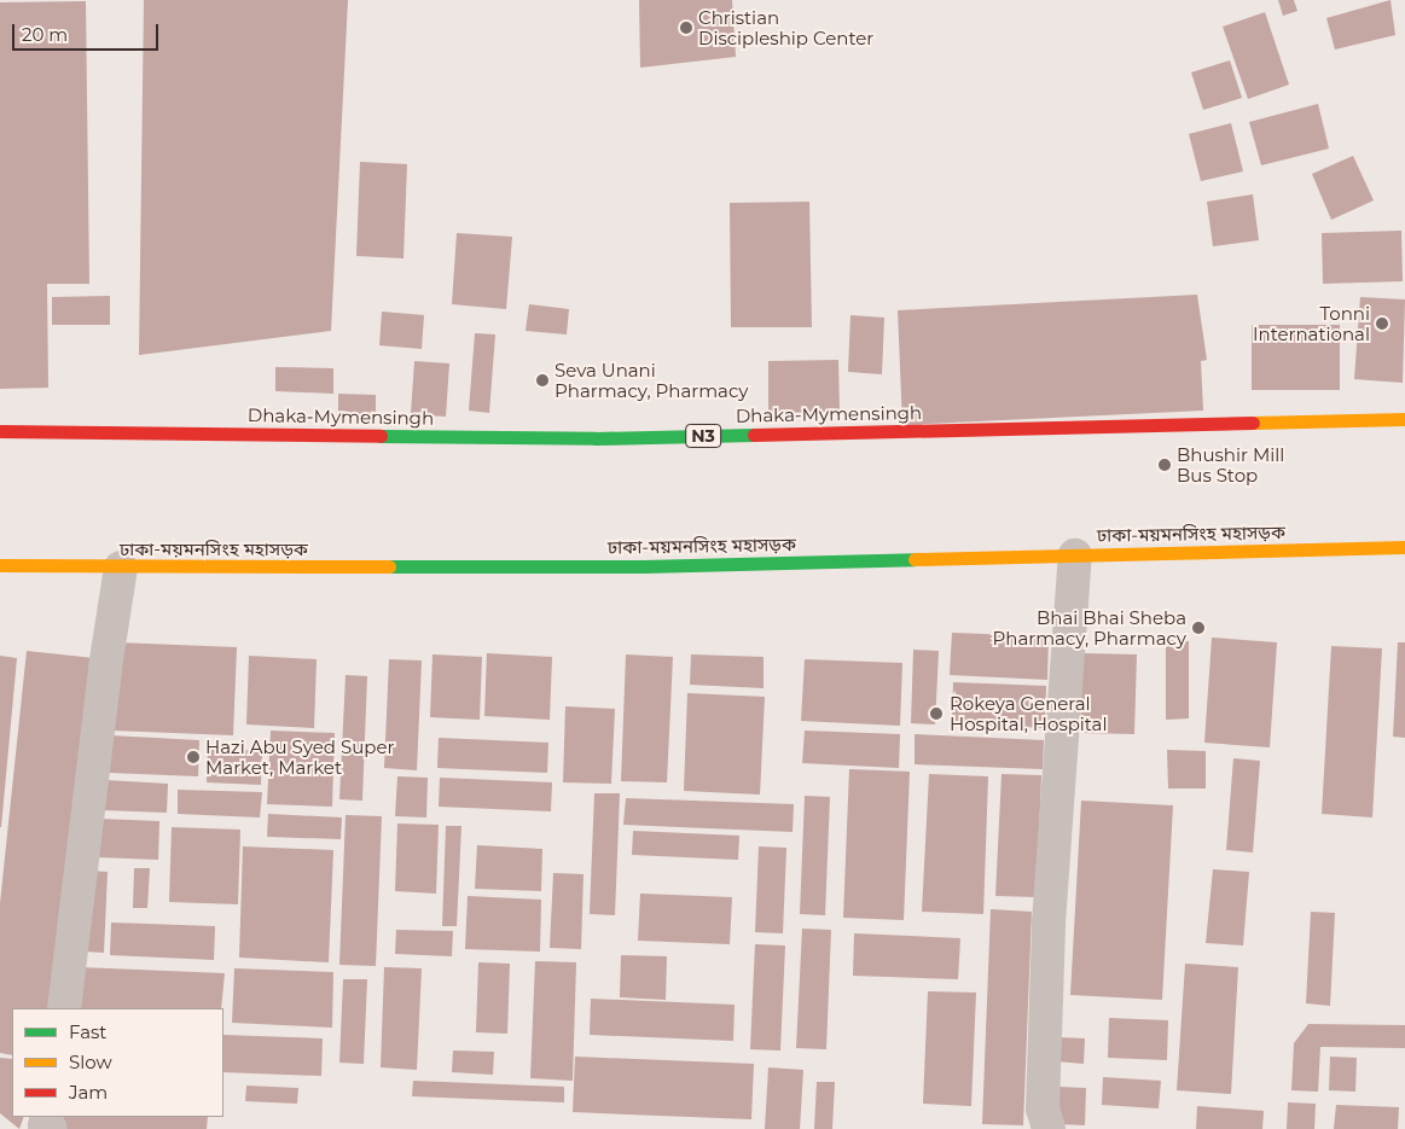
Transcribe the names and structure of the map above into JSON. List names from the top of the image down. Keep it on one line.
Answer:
{"streets":{"highway":["Dhaka-Mymensingh","N3","ঢাকা-ময়মনসিংহ মহাসড়ক"]},"places":["Christian Discipleship Center","Tonni International","Seva Unani Pharmacy, Pharmacy","Bhushir Mill Bus Stop","Bhai Bhai Sheba Pharmacy, Pharmacy","Rokeya General Hospital, Hospital","Hazi Abu Syed Super Market, Market"],"legend":["Fast","Slow","Jam"],"scale_bar":"20 m"}
